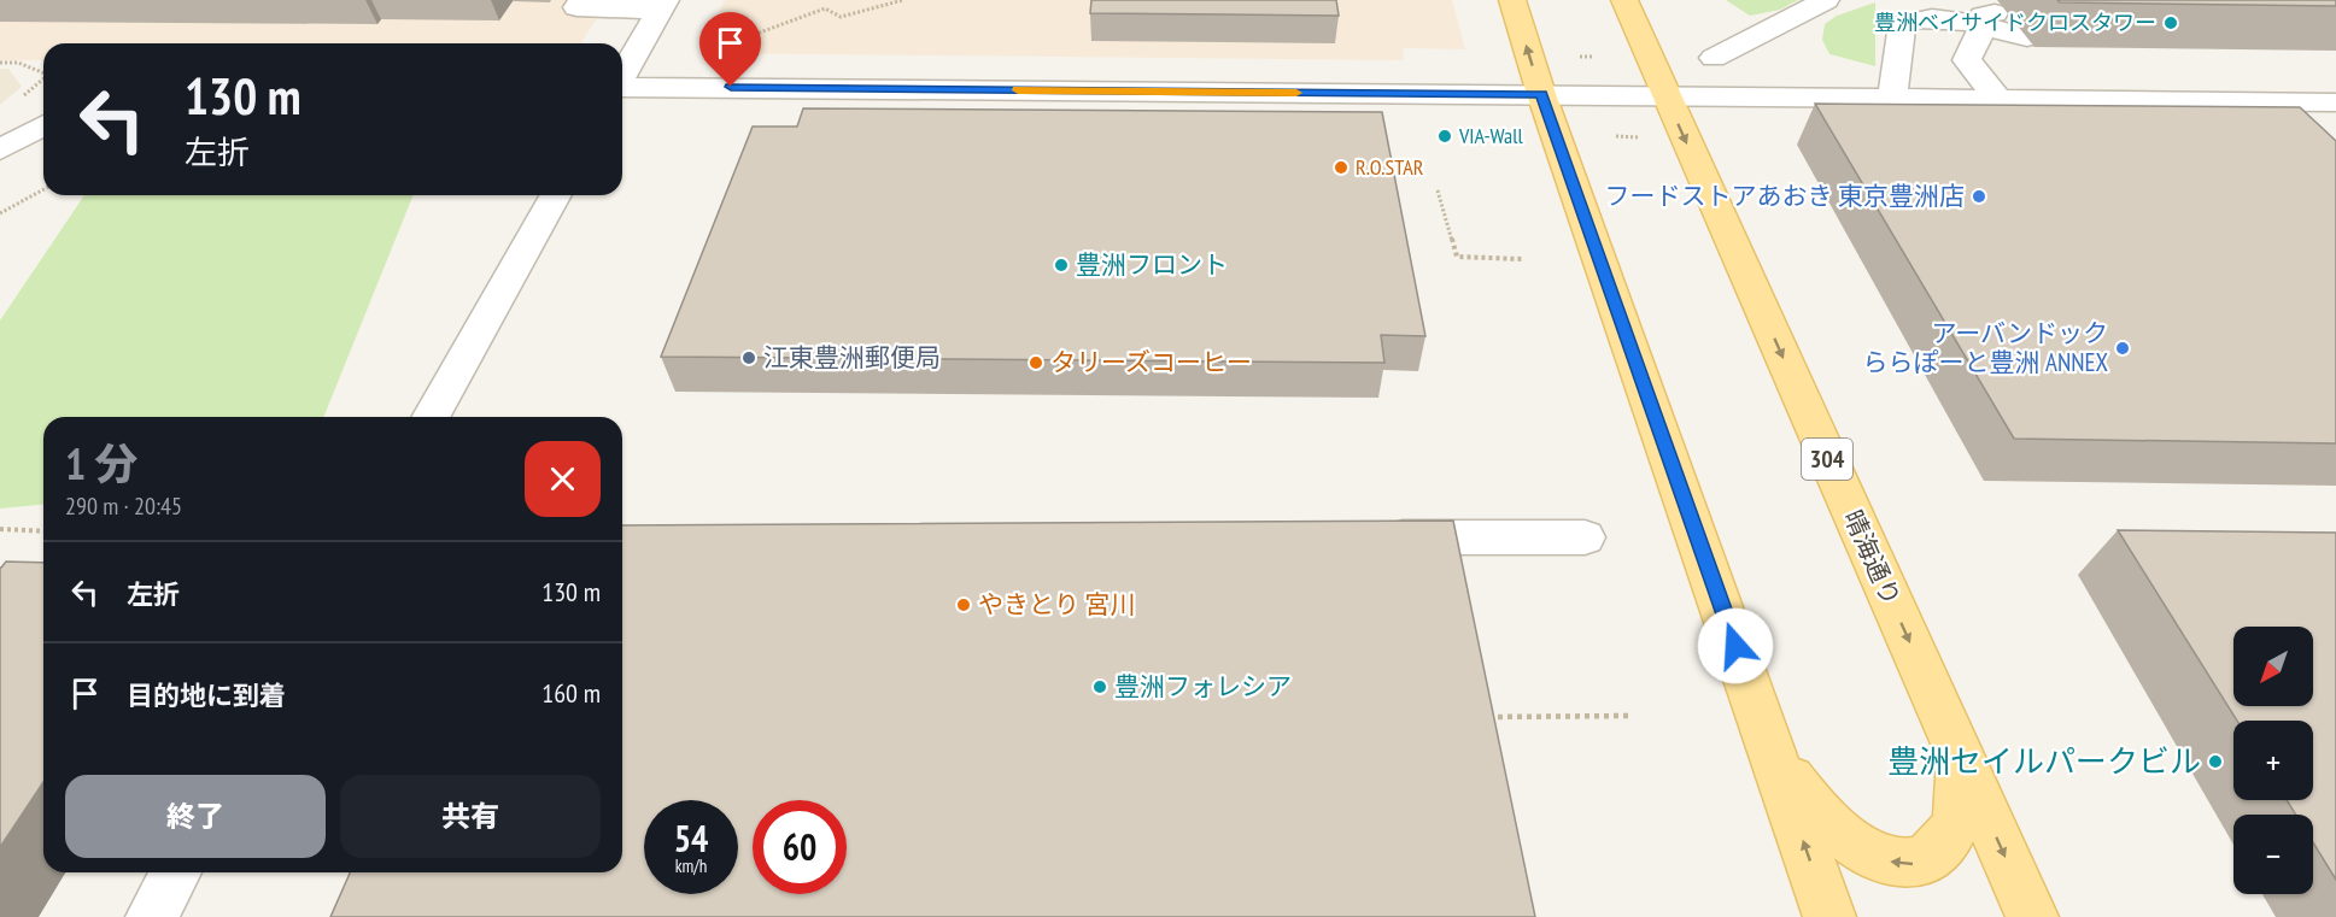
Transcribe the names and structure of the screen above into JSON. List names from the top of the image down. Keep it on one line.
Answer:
{"streets":{"main road":["304","晴海通り"]},"places":["豊洲ベイサイドクロスタワー","VIA-Wall","R.O.STAR","フードストアあおき 東京豊洲店","豊洲フロント","アーバンドック ららぽーと豊洲 ANNEX","江東豊洲郵便局","タリーズコーヒー","やきとり 宮川","豊洲フォレシア","豊洲セイルパークビル"],"north":"bottom left","page":{"turn":["130 m","左折"],"heading":["1 分","290 m · 20:45"],"list":[{"name":"左折","value":"130 m"},{"name":"目的地に到着","value":"160 m"}],"map_buttons":["+","−"],"buttons":["終了","共有"],"speed":"54 km/h","limit":"60"}}
